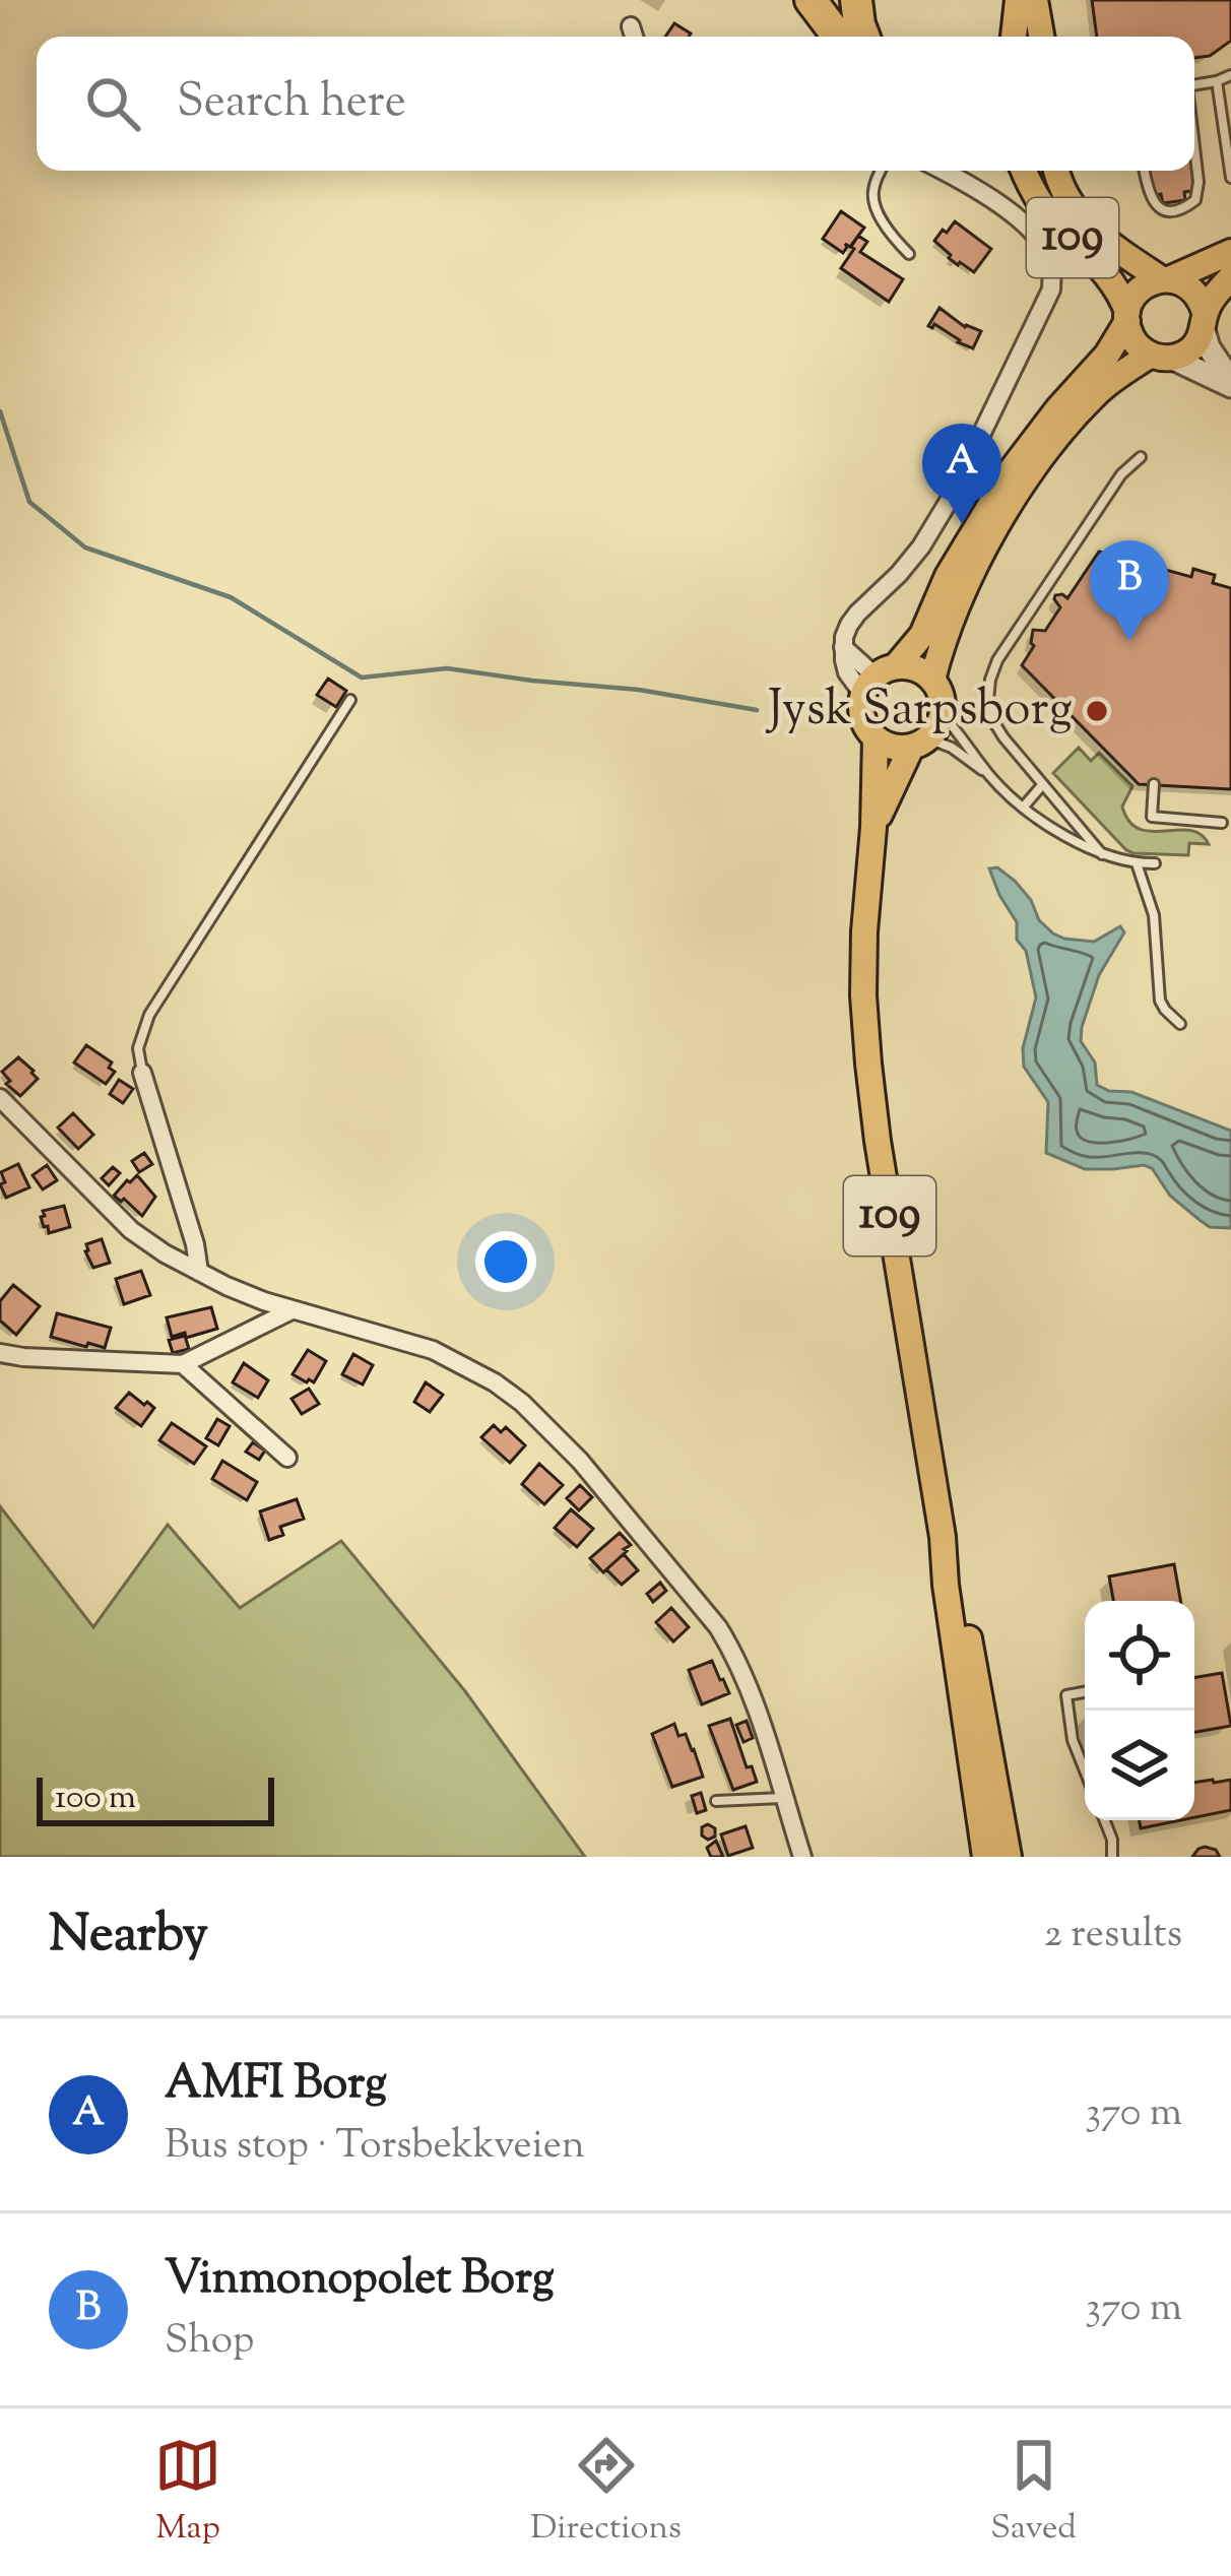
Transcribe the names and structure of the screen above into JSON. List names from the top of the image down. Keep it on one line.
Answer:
{"streets":{"main road":["109"]},"places":["Jysk Sarpsborg"],"scale_bar":"100 m","page":{"search":"Search here","pins":["A","B"],"scale":"100 m","heading":["Nearby","2 results"],"list":[{"mark":"A","name":"AMFI Borg","note":"Bus stop · Torsbekkveien","value":"370 m"},{"mark":"B","name":"Vinmonopolet Borg","note":"Shop","value":"370 m"}],"nav":["Map","Directions","Saved"]}}
